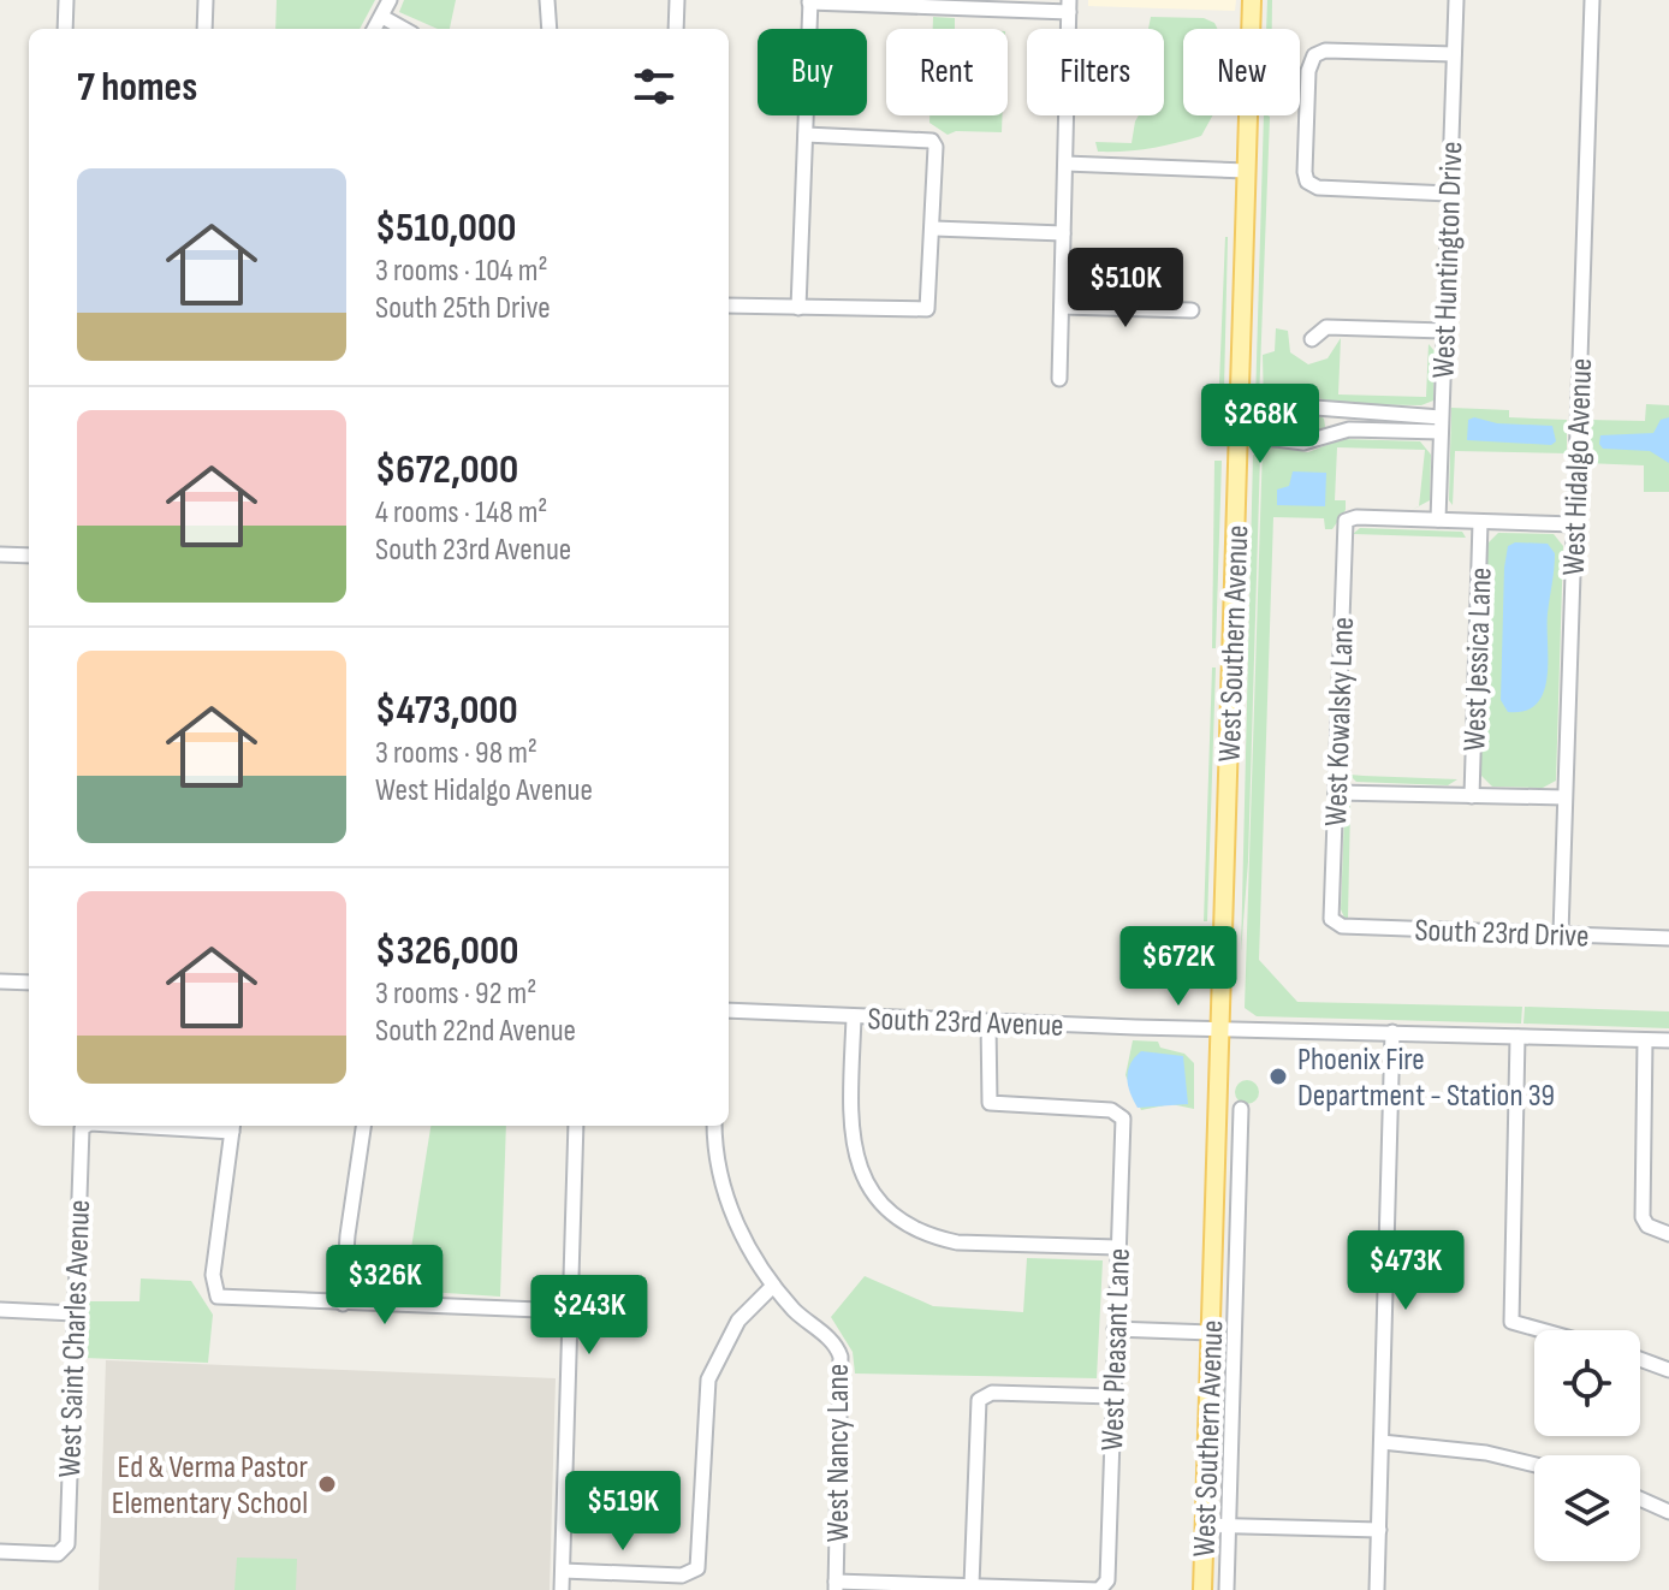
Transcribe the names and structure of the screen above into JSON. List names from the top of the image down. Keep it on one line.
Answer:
{"streets":{"main road":["West Southern Avenue"],"street":["West Huntington Drive","West Hidalgo Avenue","West Jessica Lane","West Kowalsky Lane","South 23rd Drive","South 23rd Avenue","West Saint Charles Avenue","West Pleasant Lane","West Nancy Lane"]},"crossings":[["West Huntington Drive","West Kowalsky Lane"],["West Hidalgo Avenue","South 23rd Drive"],["West Southern Avenue","South 23rd Avenue"],["West Kowalsky Lane","South 23rd Drive"],["South 23rd Avenue","West Pleasant Lane"]],"places":["Phoenix Fire Department - Station 39","Ed & Verma Pastor Elementary School"],"page":{"chip":["Buy","Rent","Filters","New"],"heading":"7 homes","list":[{"name":"$510,000","note":"3 rooms · 104 m² · South 25th Drive"},{"name":"$672,000","note":"4 rooms · 148 m² · South 23rd Avenue"},{"name":"$473,000","note":"3 rooms · 98 m² · West Hidalgo Avenue"},{"name":"$326,000","note":"3 rooms · 92 m² · South 22nd Avenue"}],"price":["$510K","$268K","$672K","$473K","$326K","$243K","$519K"]}}
